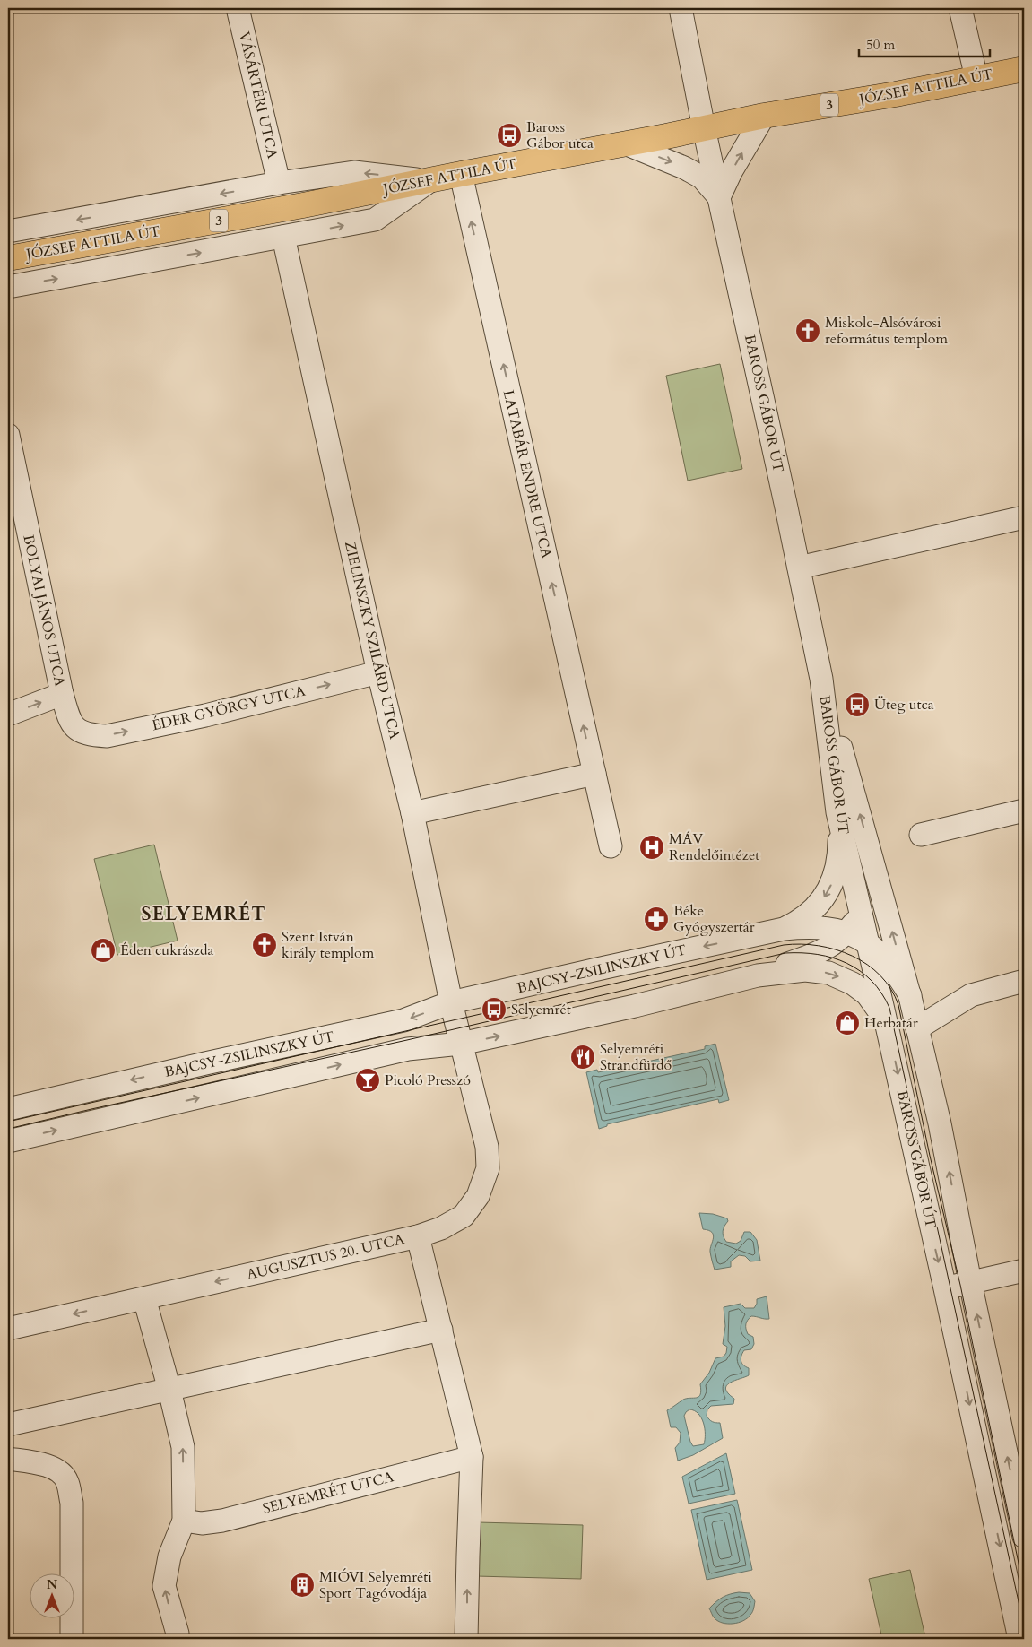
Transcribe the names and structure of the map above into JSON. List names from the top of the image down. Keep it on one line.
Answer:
{"streets":{"main road":["JÓZSEF ATTILA ÚT","3"],"street":["VÁSÁRTÉRI UTCA","BAROSS GÁBOR ÚT","LATABÁR ENDRE UTCA","BOLYAI JÁNOS UTCA","ZIELINSZKY SZILÁRD UTCA","ÉDER GYÖRGY UTCA","BAJCSY-ZSILINSZKY ÚT","AUGUSZTUS 20. UTCA","SELYEMRÉT UTCA"]},"crossings":[["JÓZSEF ATTILA ÚT","BAROSS GÁBOR ÚT"],["JÓZSEF ATTILA ÚT","LATABÁR ENDRE UTCA"],["BAROSS GÁBOR ÚT","BAJCSY-ZSILINSZKY ÚT"],["BOLYAI JÁNOS UTCA","ÉDER GYÖRGY UTCA"],["ZIELINSZKY SZILÁRD UTCA","ÉDER GYÖRGY UTCA"],["ZIELINSZKY SZILÁRD UTCA","BAJCSY-ZSILINSZKY ÚT"],["ZIELINSZKY SZILÁRD UTCA","AUGUSZTUS 20. UTCA"],["BAJCSY-ZSILINSZKY ÚT","AUGUSZTUS 20. UTCA"]],"one_way":["LATABÁR ENDRE UTCA","ÉDER GYÖRGY UTCA"],"districts":["SELYEMRÉT"],"places":{"bus stop":["Baross Gábor utca","Üteg utca","Selyemrét"],"church":["Miskolc-Alsóvárosi református templom","Szent István király templom"],"hospital":["MÁV Rendelőintézet"],"pharmacy":["Béke Gyógyszertár"],"shop":["Éden cukrászda","Herbatár"],"restaurant":["Selyemréti Strandfürdő"],"bar":["Picoló Presszó"],"building":["MIÓVI Selyemréti Sport Tagóvodája"]},"scale_bar":"50 m","north":"top"}
